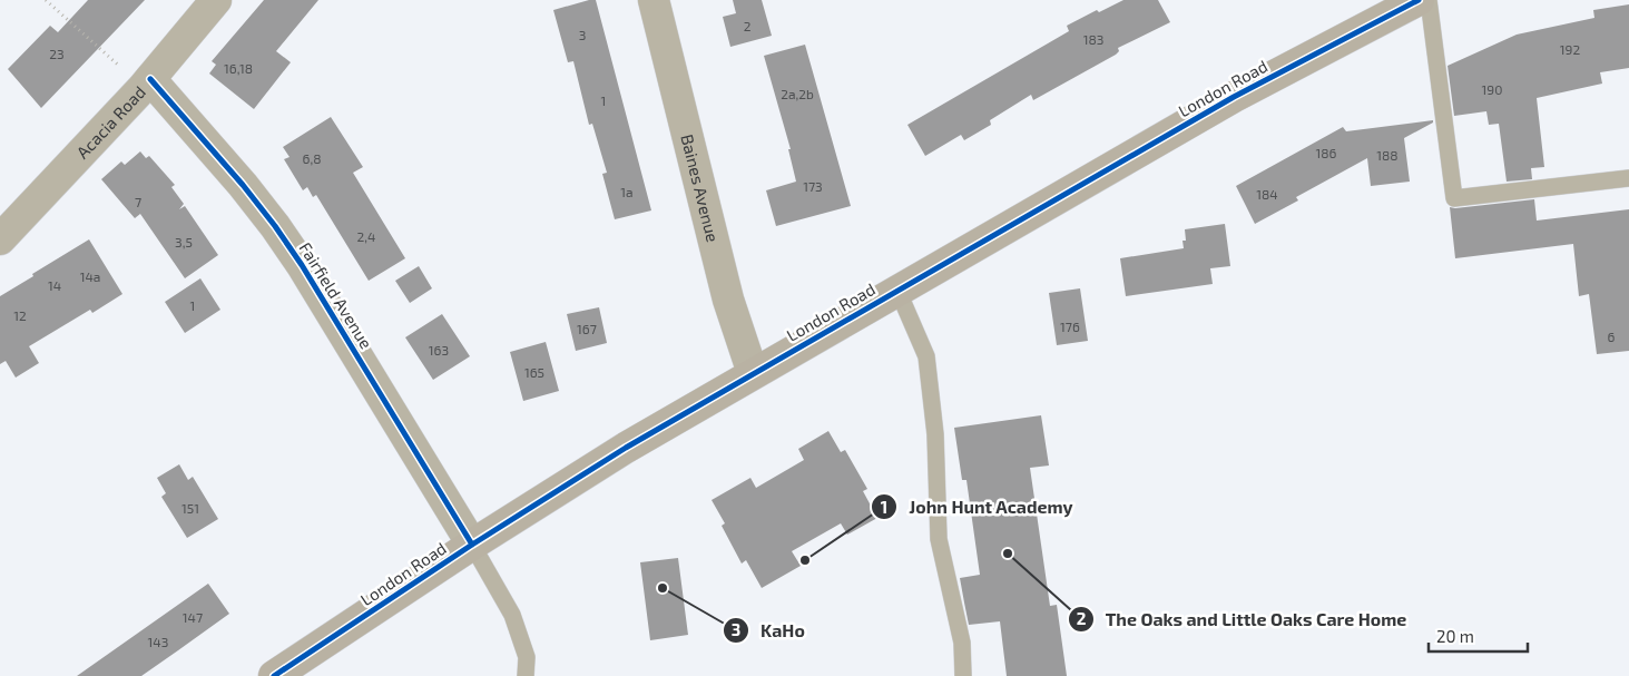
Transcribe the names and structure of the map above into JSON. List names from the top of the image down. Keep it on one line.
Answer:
{"streets":{"main road":["London Road"],"street":["Acacia Road","Baines Avenue","Fairfield Avenue"]},"crossings":[["London Road","Baines Avenue"],["London Road","Fairfield Avenue"],["Acacia Road","Fairfield Avenue"]],"places":["The Oaks and Little Oaks Care Home","John Hunt Academy","KaHo"],"house_numbers":["2","3","183","192","23","16,18","190","2a,2b","1","186","188","6,8","173","1a","184","7","2,4","3,5","14a","14","1","12","176","167","6","163","165","151","147","143"],"scale_bar":"20 m"}
